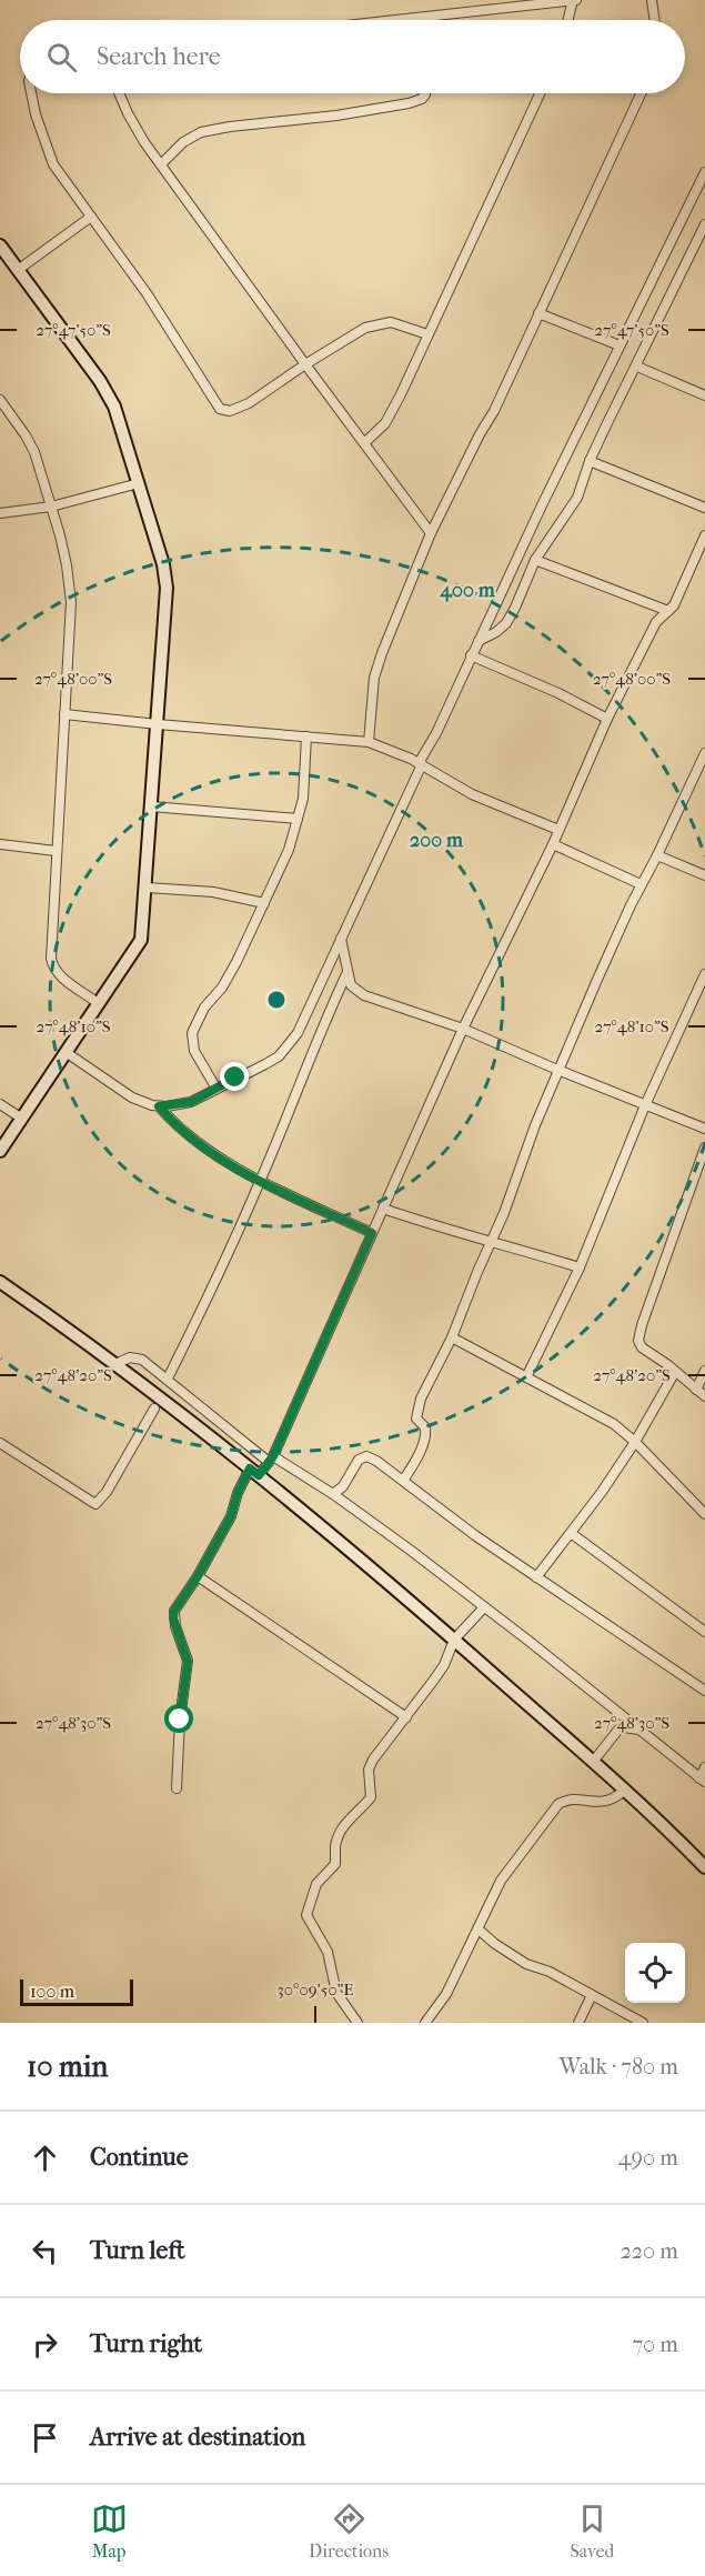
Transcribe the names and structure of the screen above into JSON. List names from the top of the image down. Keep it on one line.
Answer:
{"scale_bar":"100 m","page":{"search":"Search here","scale":"100 m","heading":["10 min","Walk · 780 m"],"list":[["Continue","490 m"],["Turn left","220 m"],["Turn right","70 m"],"Arrive at destination"],"nav":["Map","Directions","Saved"]},"coordinates":["27°47'50\"S","27°48'00\"S","27°48'10\"S","27°48'20\"S","27°48'30\"S","30°09'50\"E"],"rings":["400 m","200 m"]}
